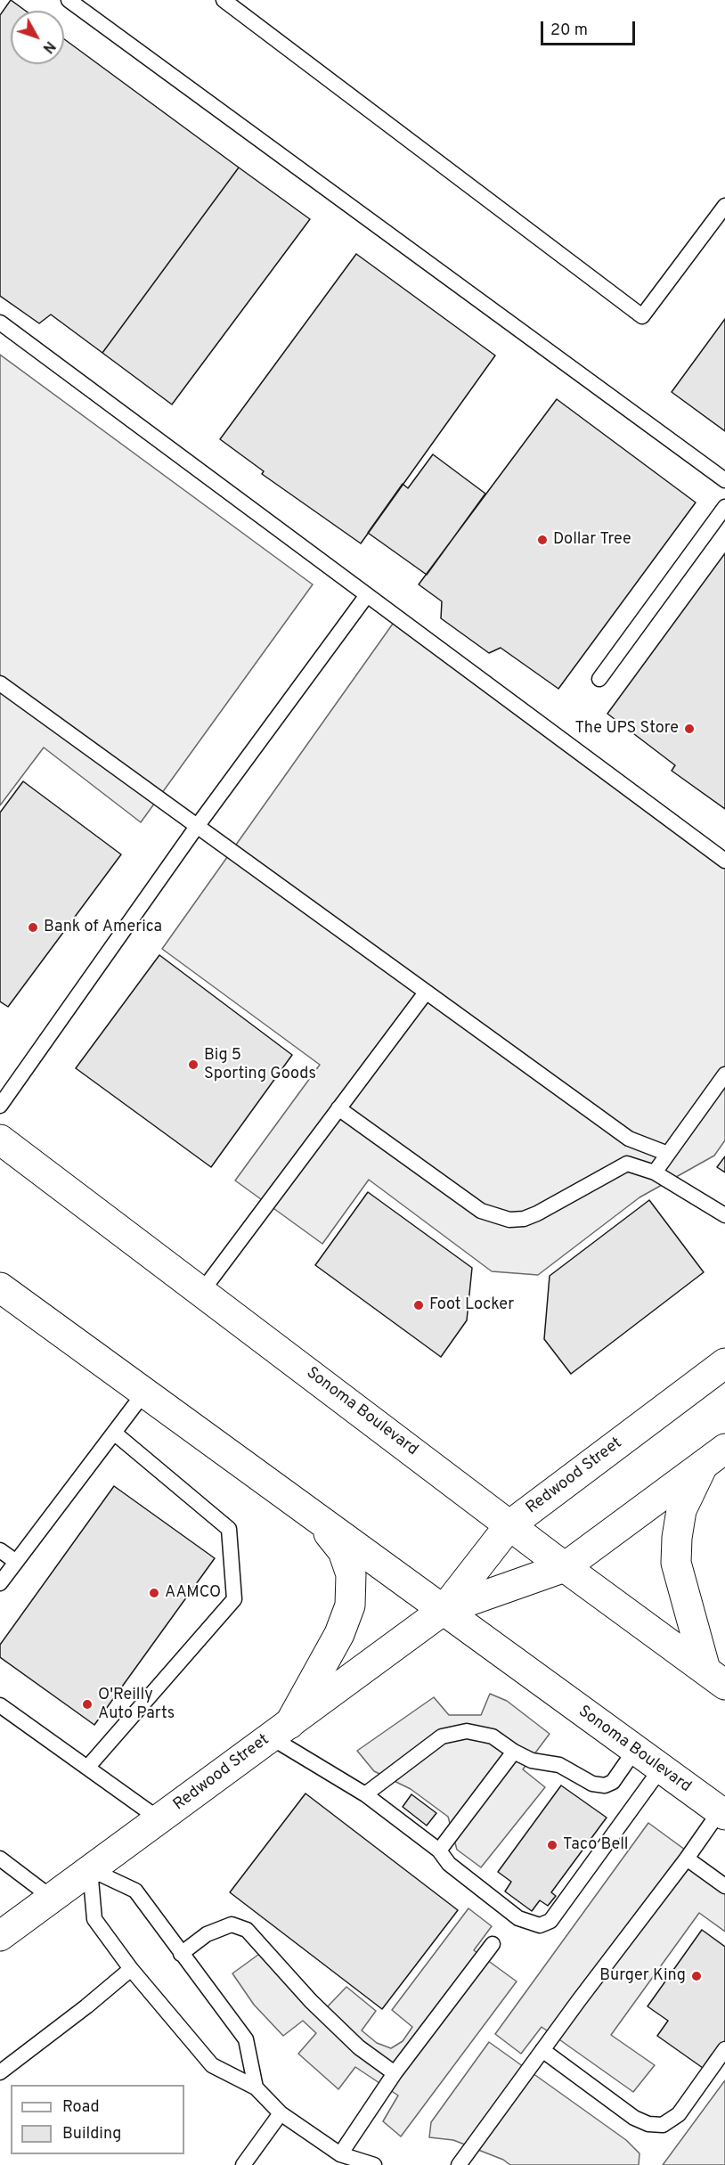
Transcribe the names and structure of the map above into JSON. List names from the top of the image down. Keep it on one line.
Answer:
{"streets":{"main road":["Sonoma Boulevard","Redwood Street"]},"crossings":[["Sonoma Boulevard","Redwood Street"]],"places":["Dollar Tree","The UPS Store","Bank of America","Big 5 Sporting Goods","Foot Locker","AAMCO","O'Reilly Auto Parts","Taco Bell","Burger King"],"legend":["Road","Building"],"scale_bar":"20 m","north":"bottom right"}
